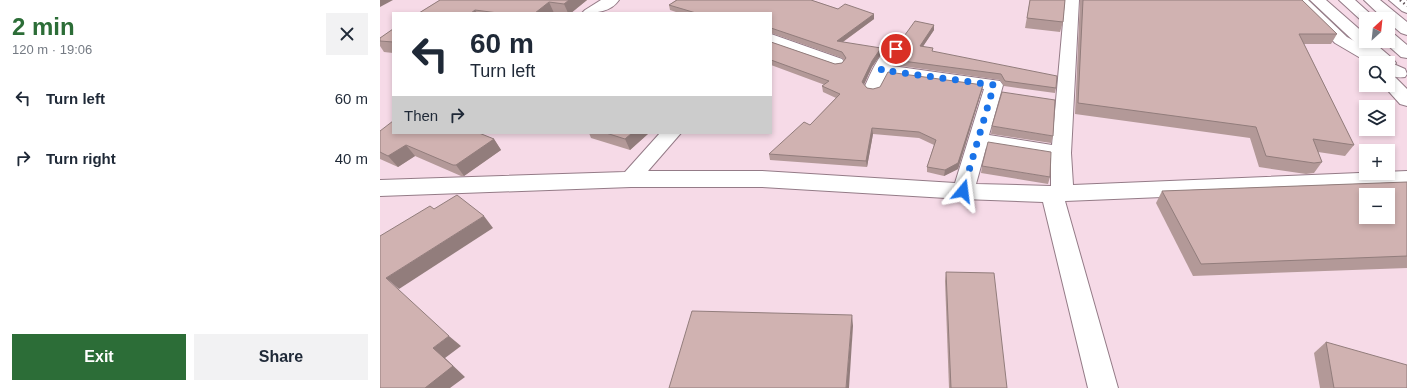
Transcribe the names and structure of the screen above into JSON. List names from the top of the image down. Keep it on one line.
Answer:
{"north":"top right","page":{"heading":["2 min","120 m · 19:06"],"map_buttons":["+","−"],"turn":["60 m","Turn left"],"list":[{"name":"Turn left","value":"60 m"},{"name":"Turn right","value":"40 m"}],"then":"Then","buttons":["Exit","Share"]}}
